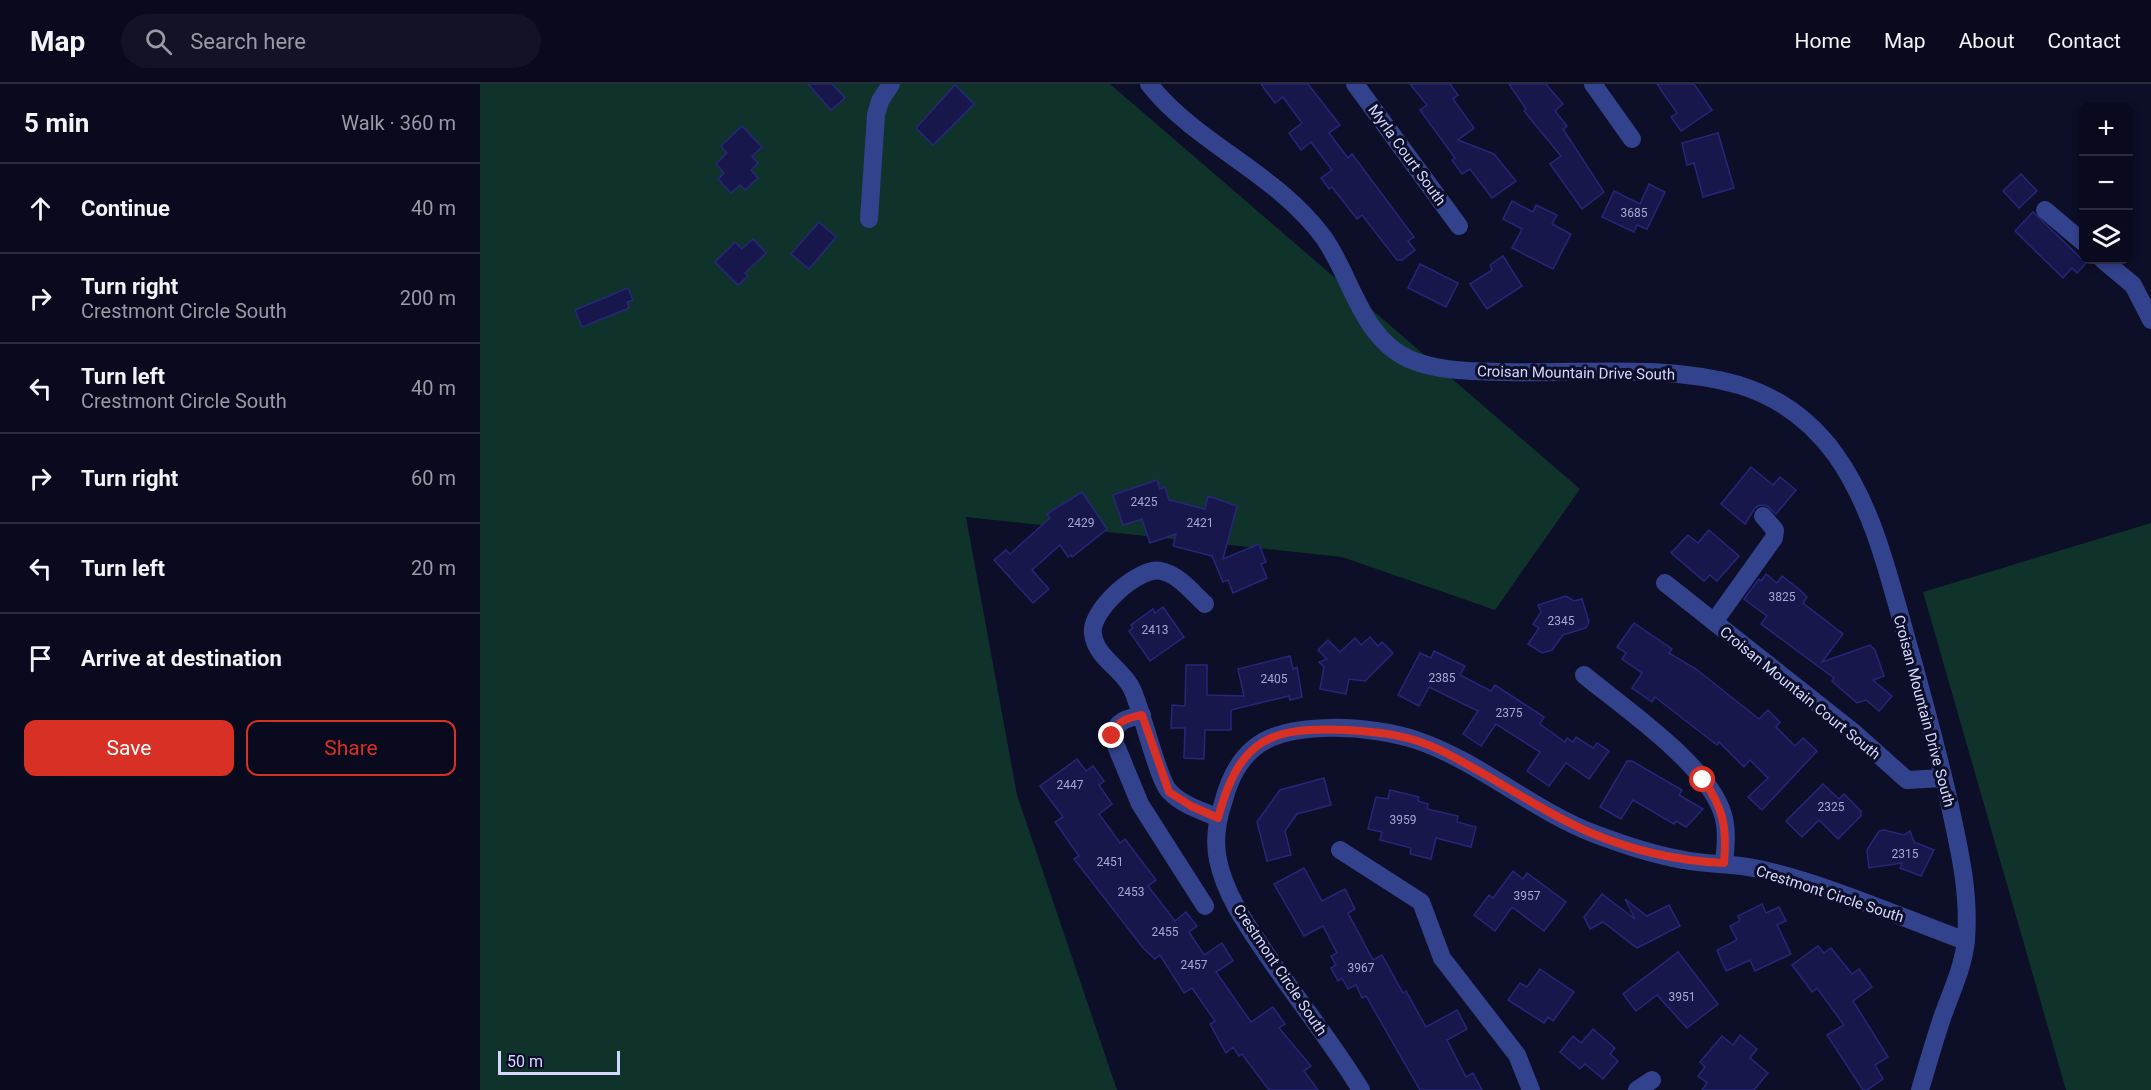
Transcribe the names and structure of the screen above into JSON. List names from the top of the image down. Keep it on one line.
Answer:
{"streets":{"street":["Myrla Court South","Croisan Mountain Drive South","Croisan Mountain Court South","Crestmont Circle South"]},"crossings":[["Croisan Mountain Drive South","Croisan Mountain Court South"],["Croisan Mountain Drive South","Crestmont Circle South"]],"house_numbers":["3685","2425","2429","2421","3825","2345","2413","2385","2405","2375","2447","2325","3959","2315","2451","2453","3957","2455","2457","3967","3951"],"scale_bar":"50 m","page":{"header":"Map","search":"Search here","nav":["Home","Map","About","Contact"],"heading":["5 min","Walk · 360 m"],"map_buttons":["+","−"],"list":[["Continue","40 m"],["Turn right","Crestmont Circle South","200 m"],["Turn left","Crestmont Circle South","40 m"],["Turn right","60 m"],["Turn left","20 m"],"Arrive at destination"],"buttons":["Save","Share"],"scale":"50 m"}}
